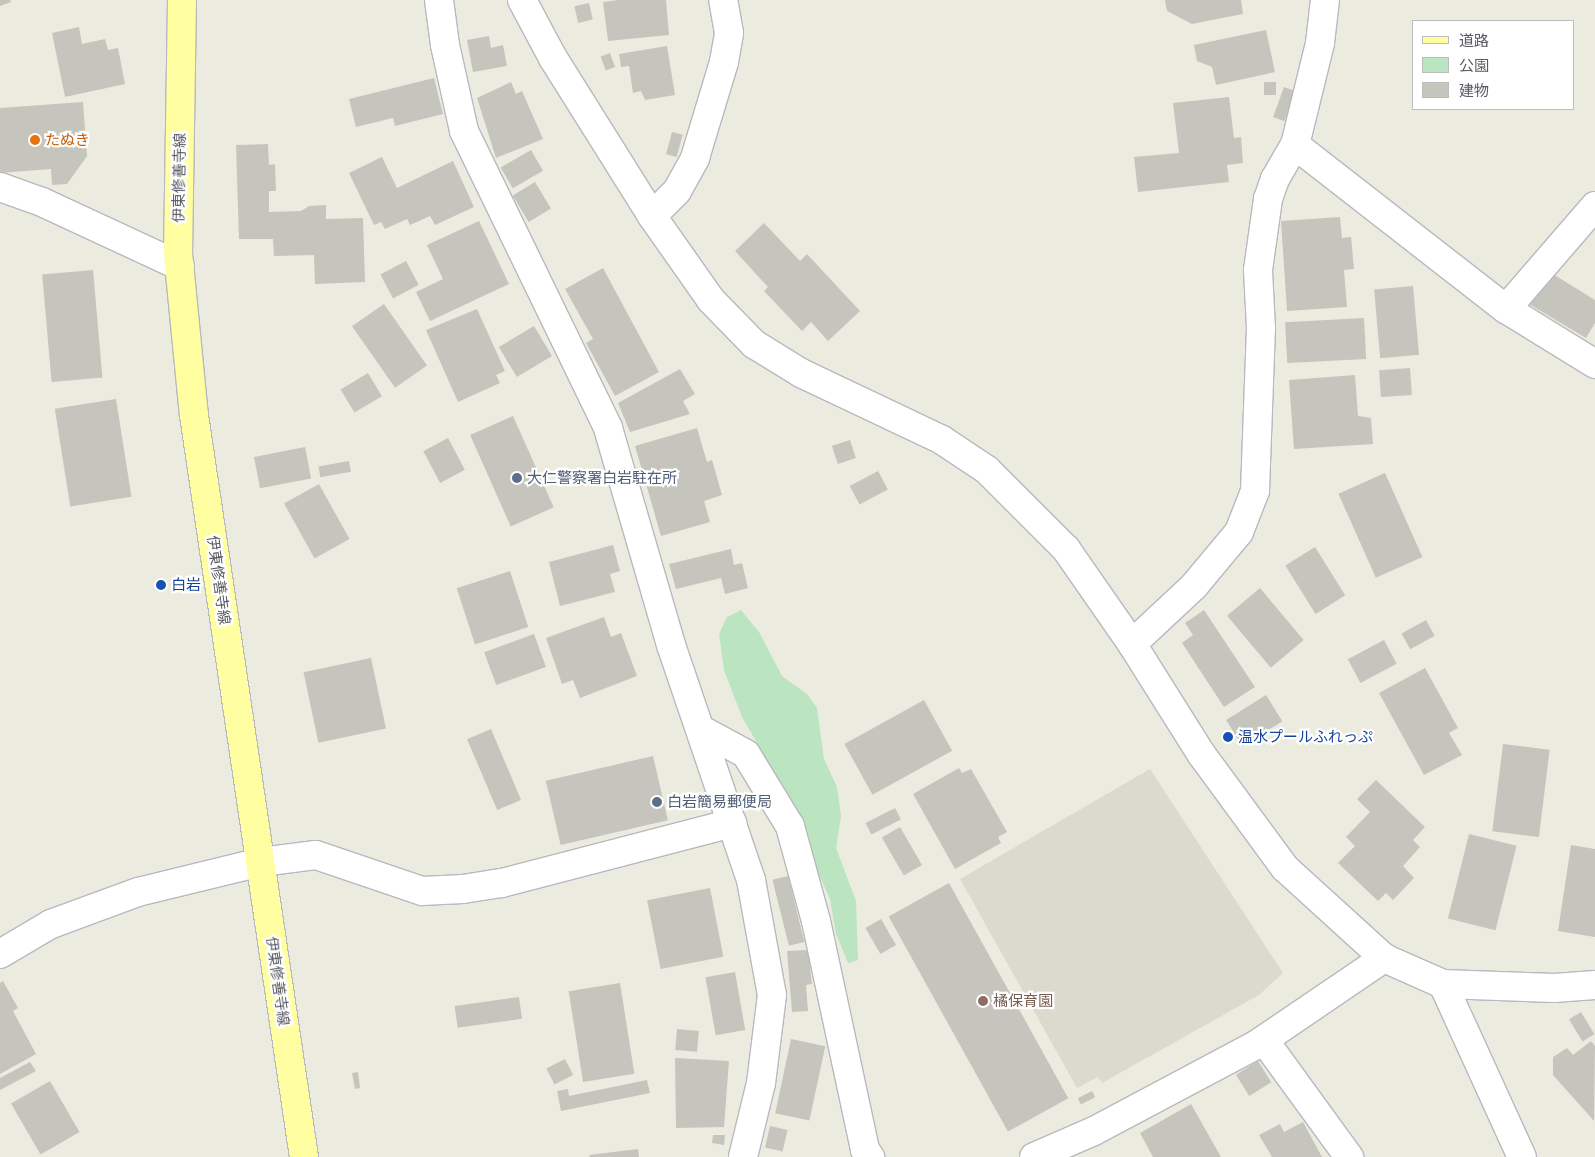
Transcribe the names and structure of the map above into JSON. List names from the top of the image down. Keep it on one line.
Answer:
{"streets":{"main road":["伊東修善寺線"]},"places":["たぬき","大仁警察署白岩駐在所","白岩","温水プールふれっぷ","白岩簡易郵便局","橘保育園"],"legend":["道路","公園","建物"]}
